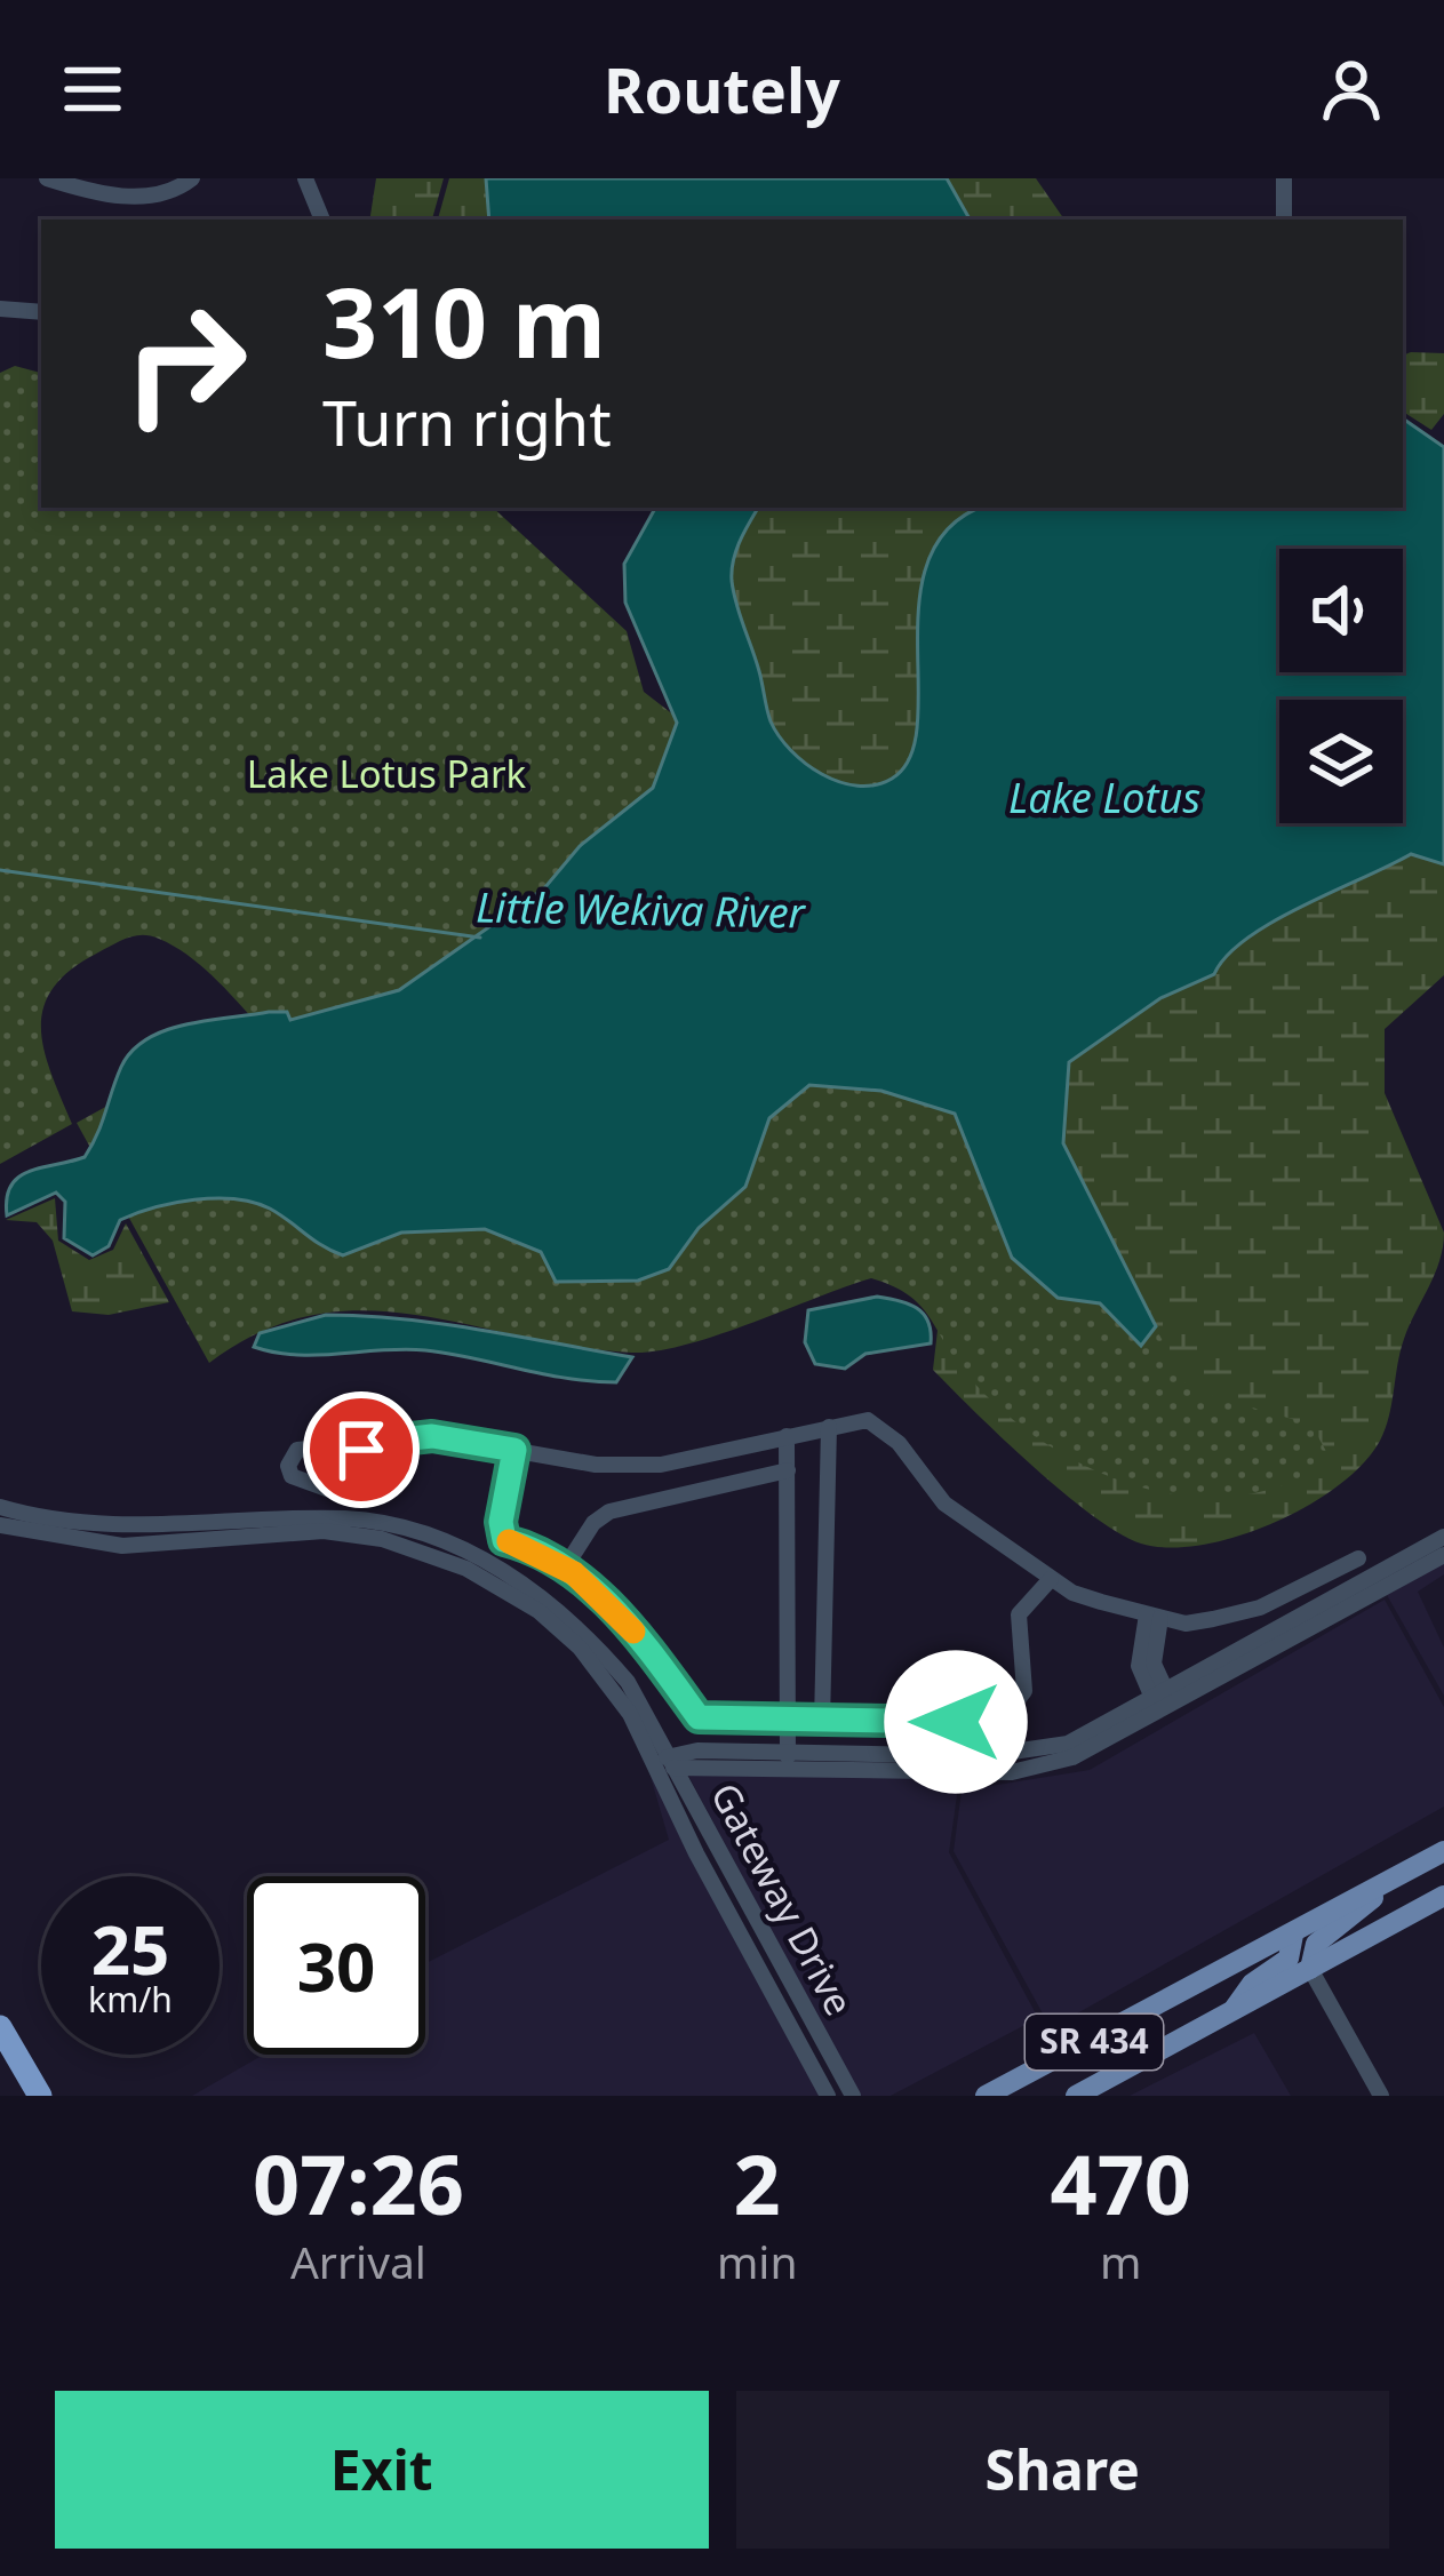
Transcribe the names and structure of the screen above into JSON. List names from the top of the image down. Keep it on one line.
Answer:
{"streets":{"main road":["SR 434"],"street":["Gateway Drive"]},"water":["Lake Lotus","Little Wekiva River"],"parks":["Lake Lotus Park"],"page":{"header":"Routely","turn":["310 m","Turn right"],"speed":"25 km/h","limit":"30","eta":["07:26","Arrival","2","min","470","m"],"buttons":["Exit","Share"]}}
